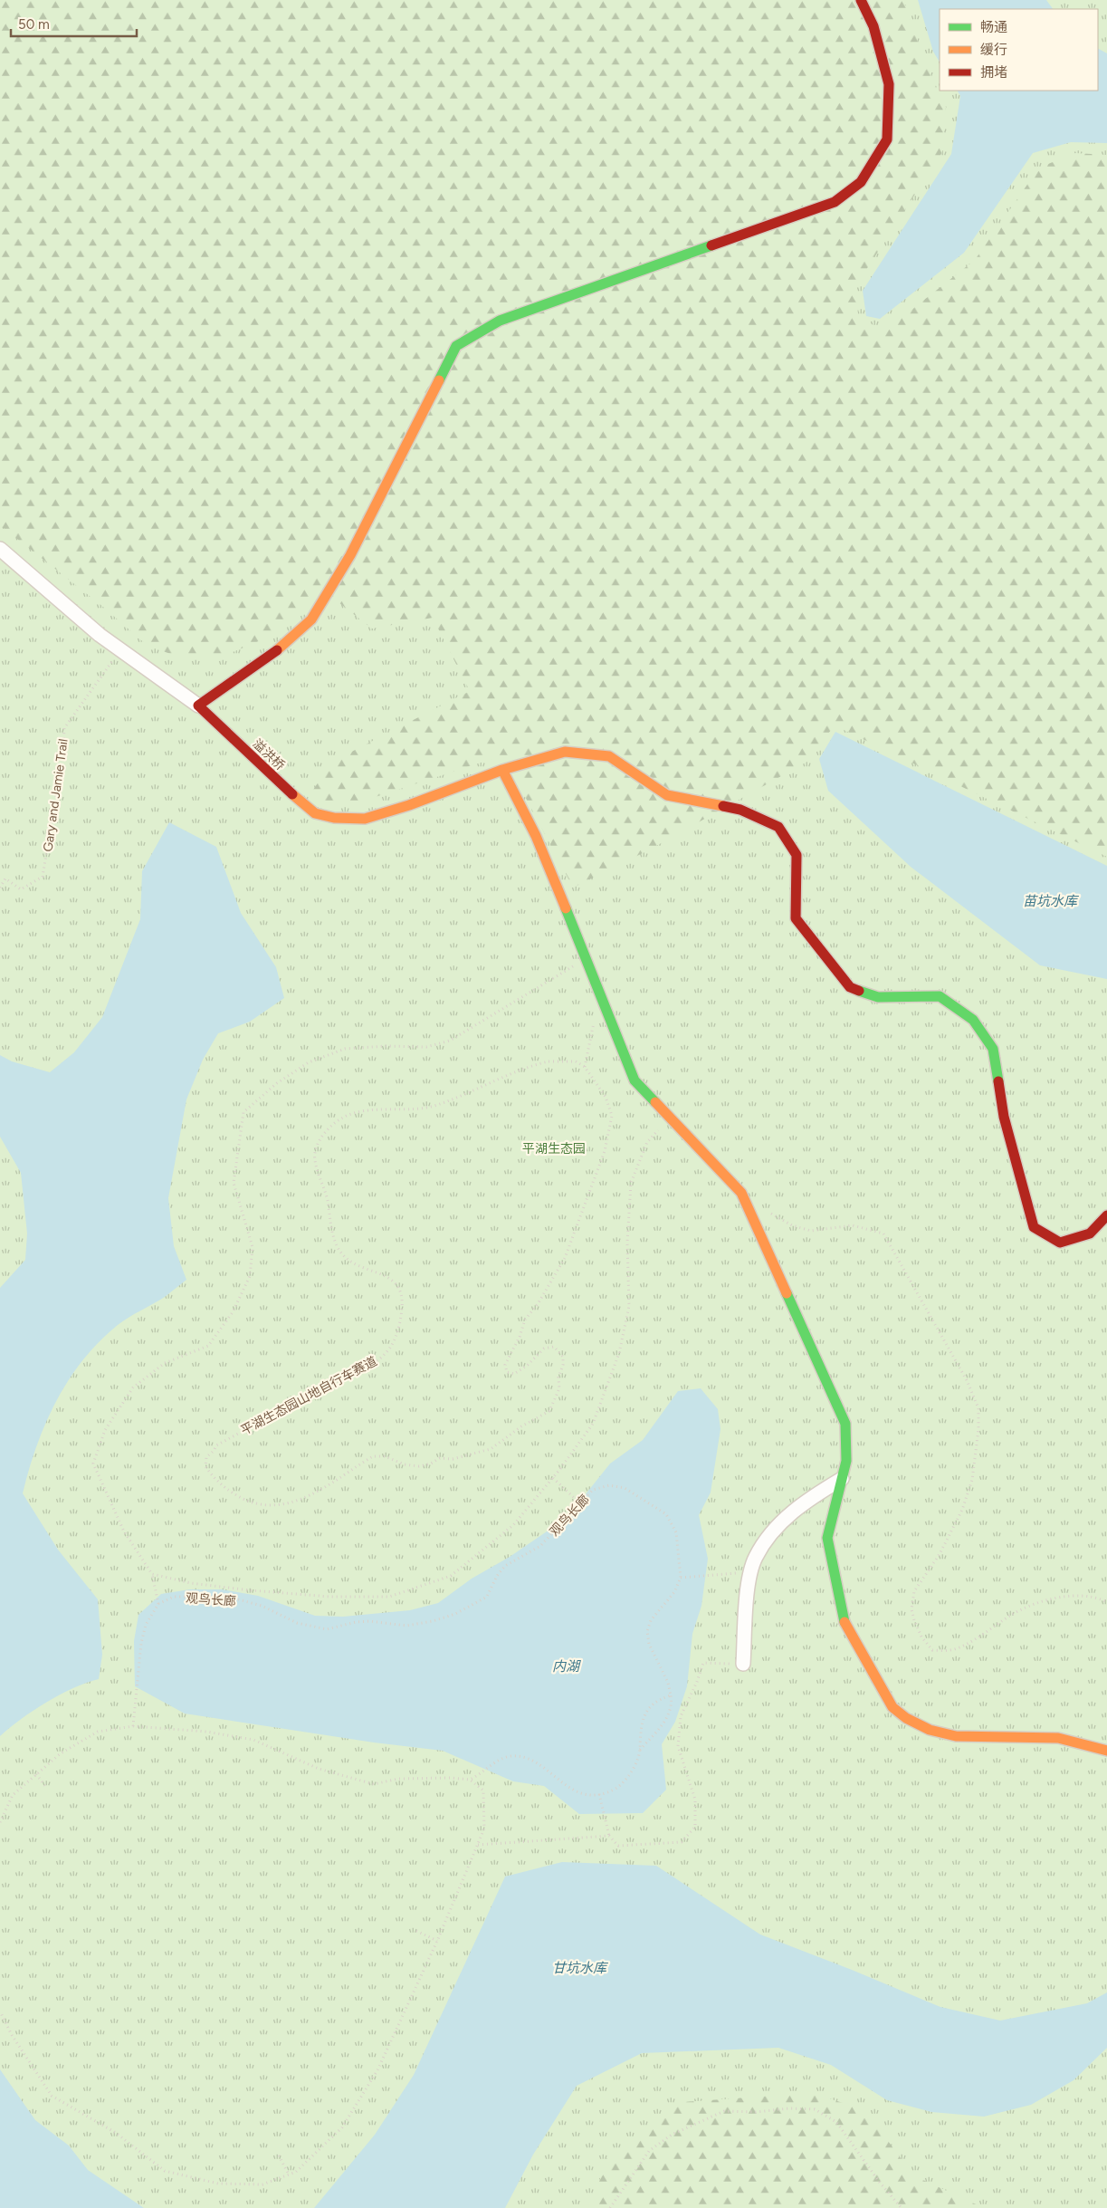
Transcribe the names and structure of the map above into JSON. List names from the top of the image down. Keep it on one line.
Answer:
{"streets":{"street":["溢洪桥"],"path":["Gary and Jamie Trail","平湖生态园山地自行车赛道","观鸟长廊"]},"water":["苗坑水库","内湖","甘坑水库"],"parks":["平湖生态园"],"legend":["畅通","缓行","拥堵"],"scale_bar":"50 m"}
